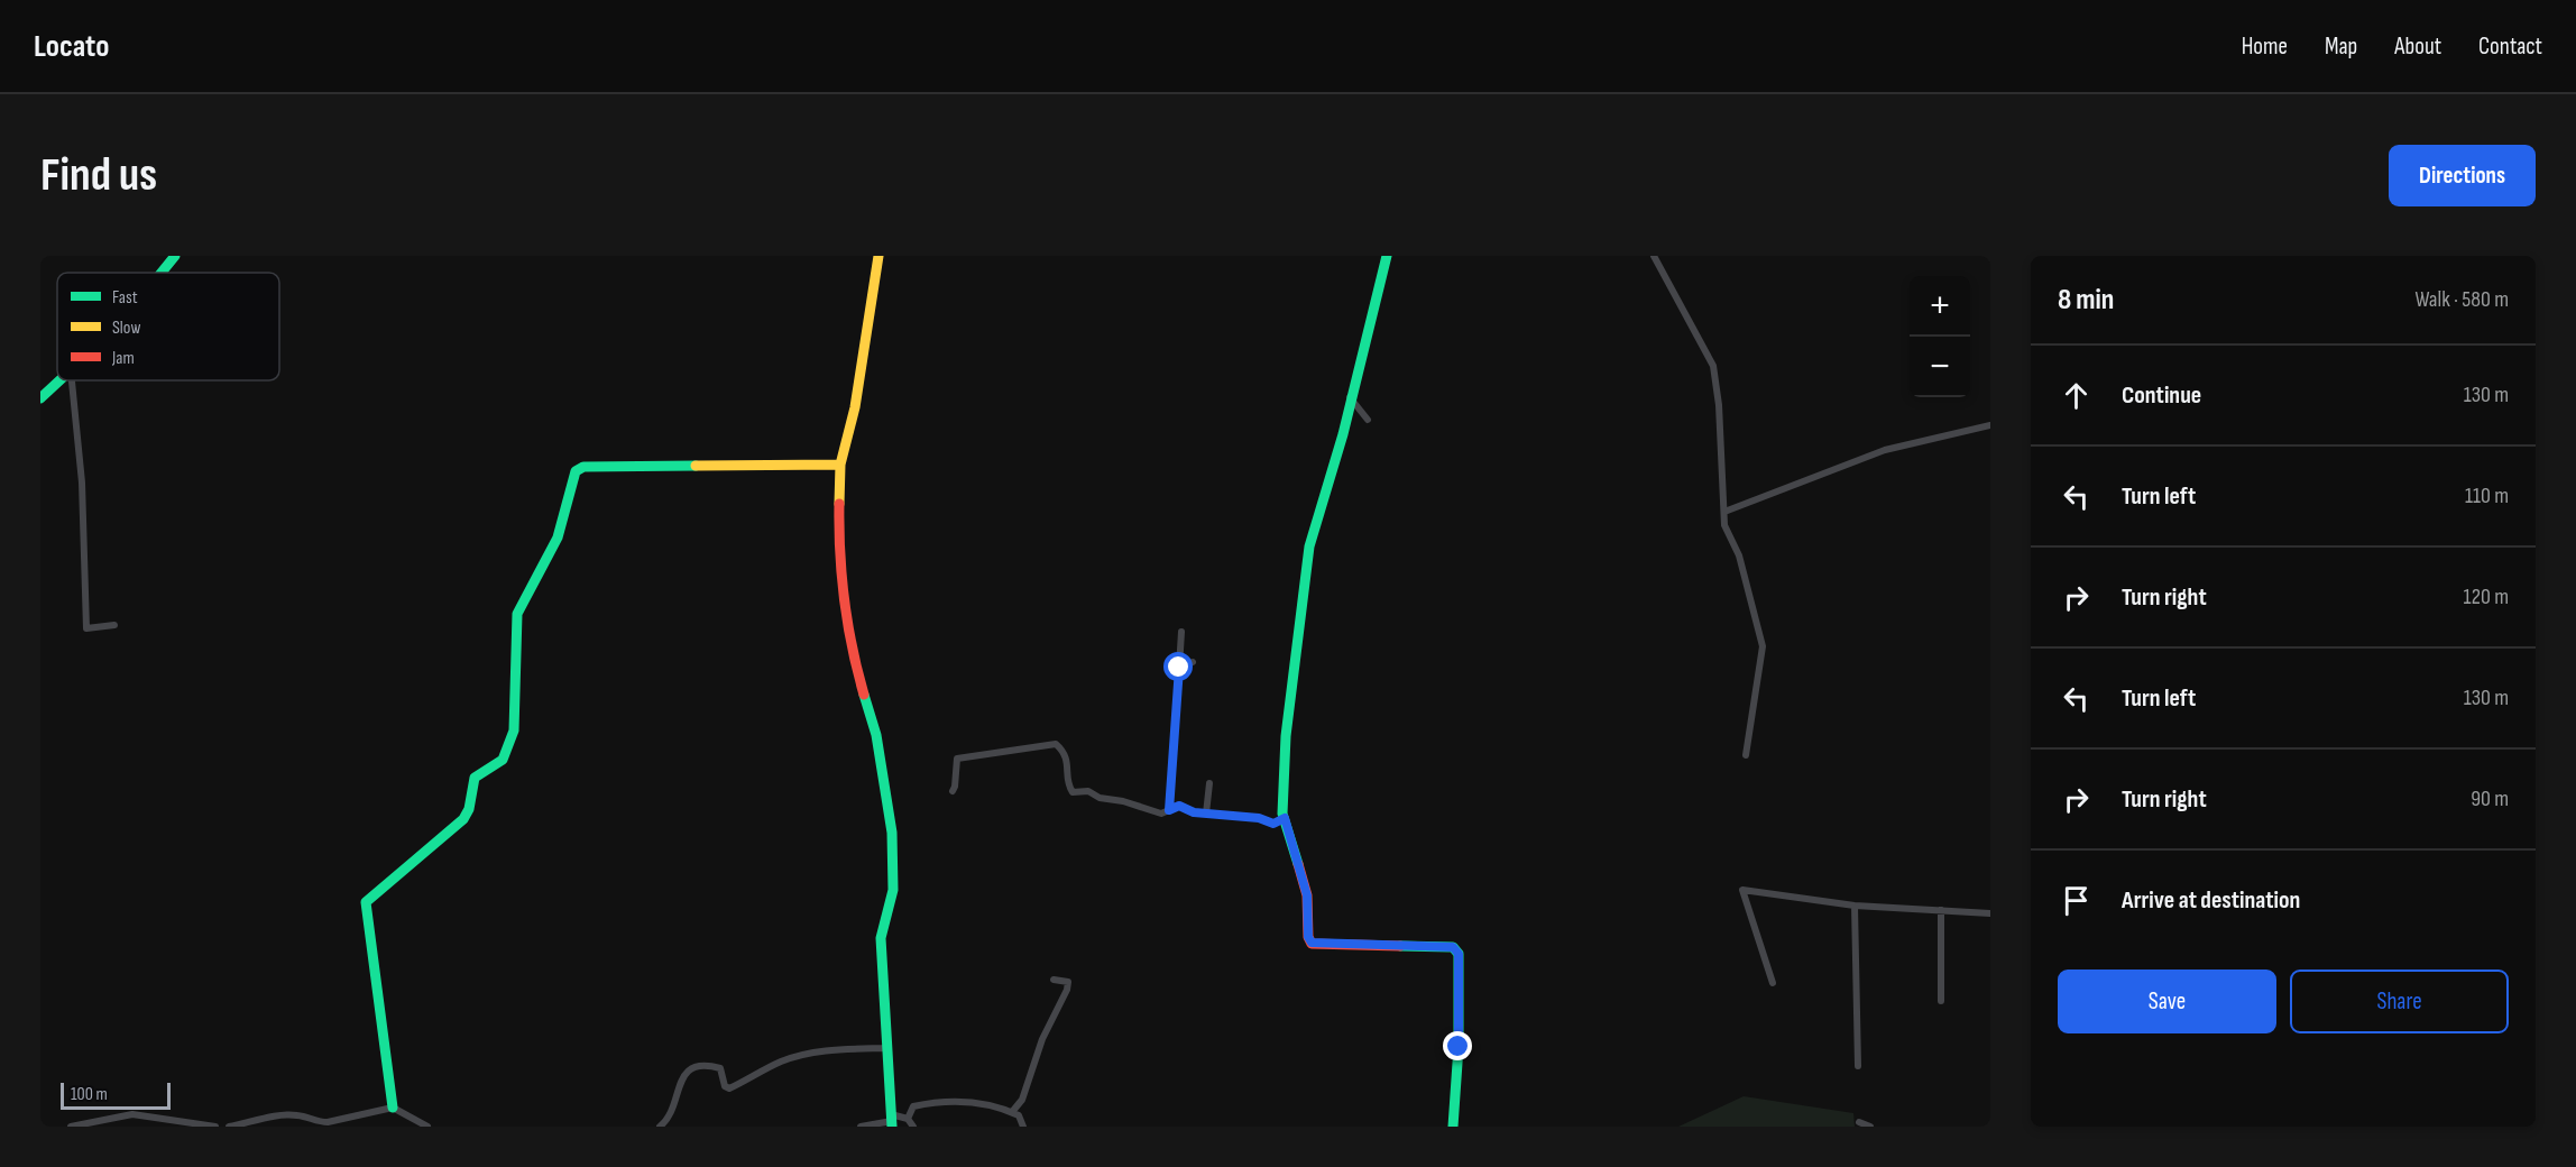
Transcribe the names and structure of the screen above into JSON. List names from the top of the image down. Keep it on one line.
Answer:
{"legend":["Fast","Slow","Jam"],"scale_bar":"100 m","page":{"header":"Locato","nav":["Home","Map","About","Contact"],"buttons":["Directions",["Save","Share"]],"title":"Find us","heading":["8 min","Walk · 580 m"],"map_buttons":["+","−"],"list":[["Continue","130 m"],["Turn left","110 m"],["Turn right","120 m"],["Turn left","130 m"],["Turn right","90 m"],"Arrive at destination"],"scale":"100 m"}}
